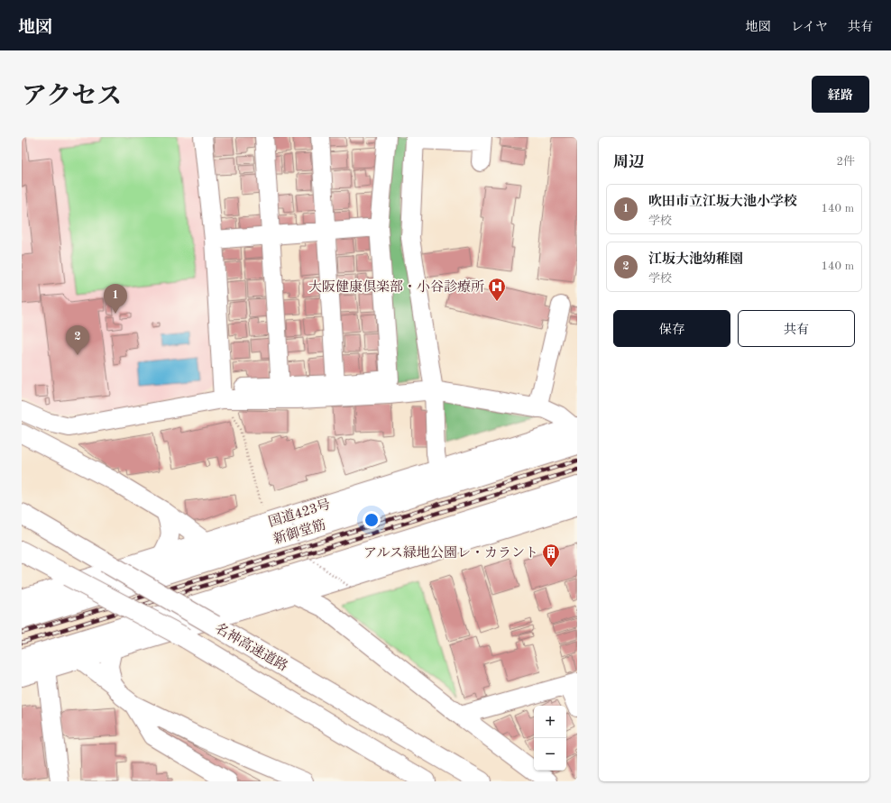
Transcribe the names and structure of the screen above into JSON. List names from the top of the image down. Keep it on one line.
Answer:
{"streets":{"highway":["国道423号","新御堂筋","名神高速道路"]},"crossings":[["国道423号","新御堂筋"]],"places":{"hospital":["大阪健康倶楽部・小谷診療所"],"building":["アルス緑地公園レ・カラント"]},"page":{"header":"地図","nav":["地図","レイヤ","共有"],"title":"アクセス","buttons":["経路",["保存","共有"]],"heading":["周辺","2件"],"list":[{"mark":"1","name":"吹田市立江坂大池小学校","note":"学校","value":"140 m"},{"mark":"2","name":"江坂大池幼稚園","note":"学校","value":"140 m"}],"pins":["1","2"],"map_buttons":["+","−"]}}
